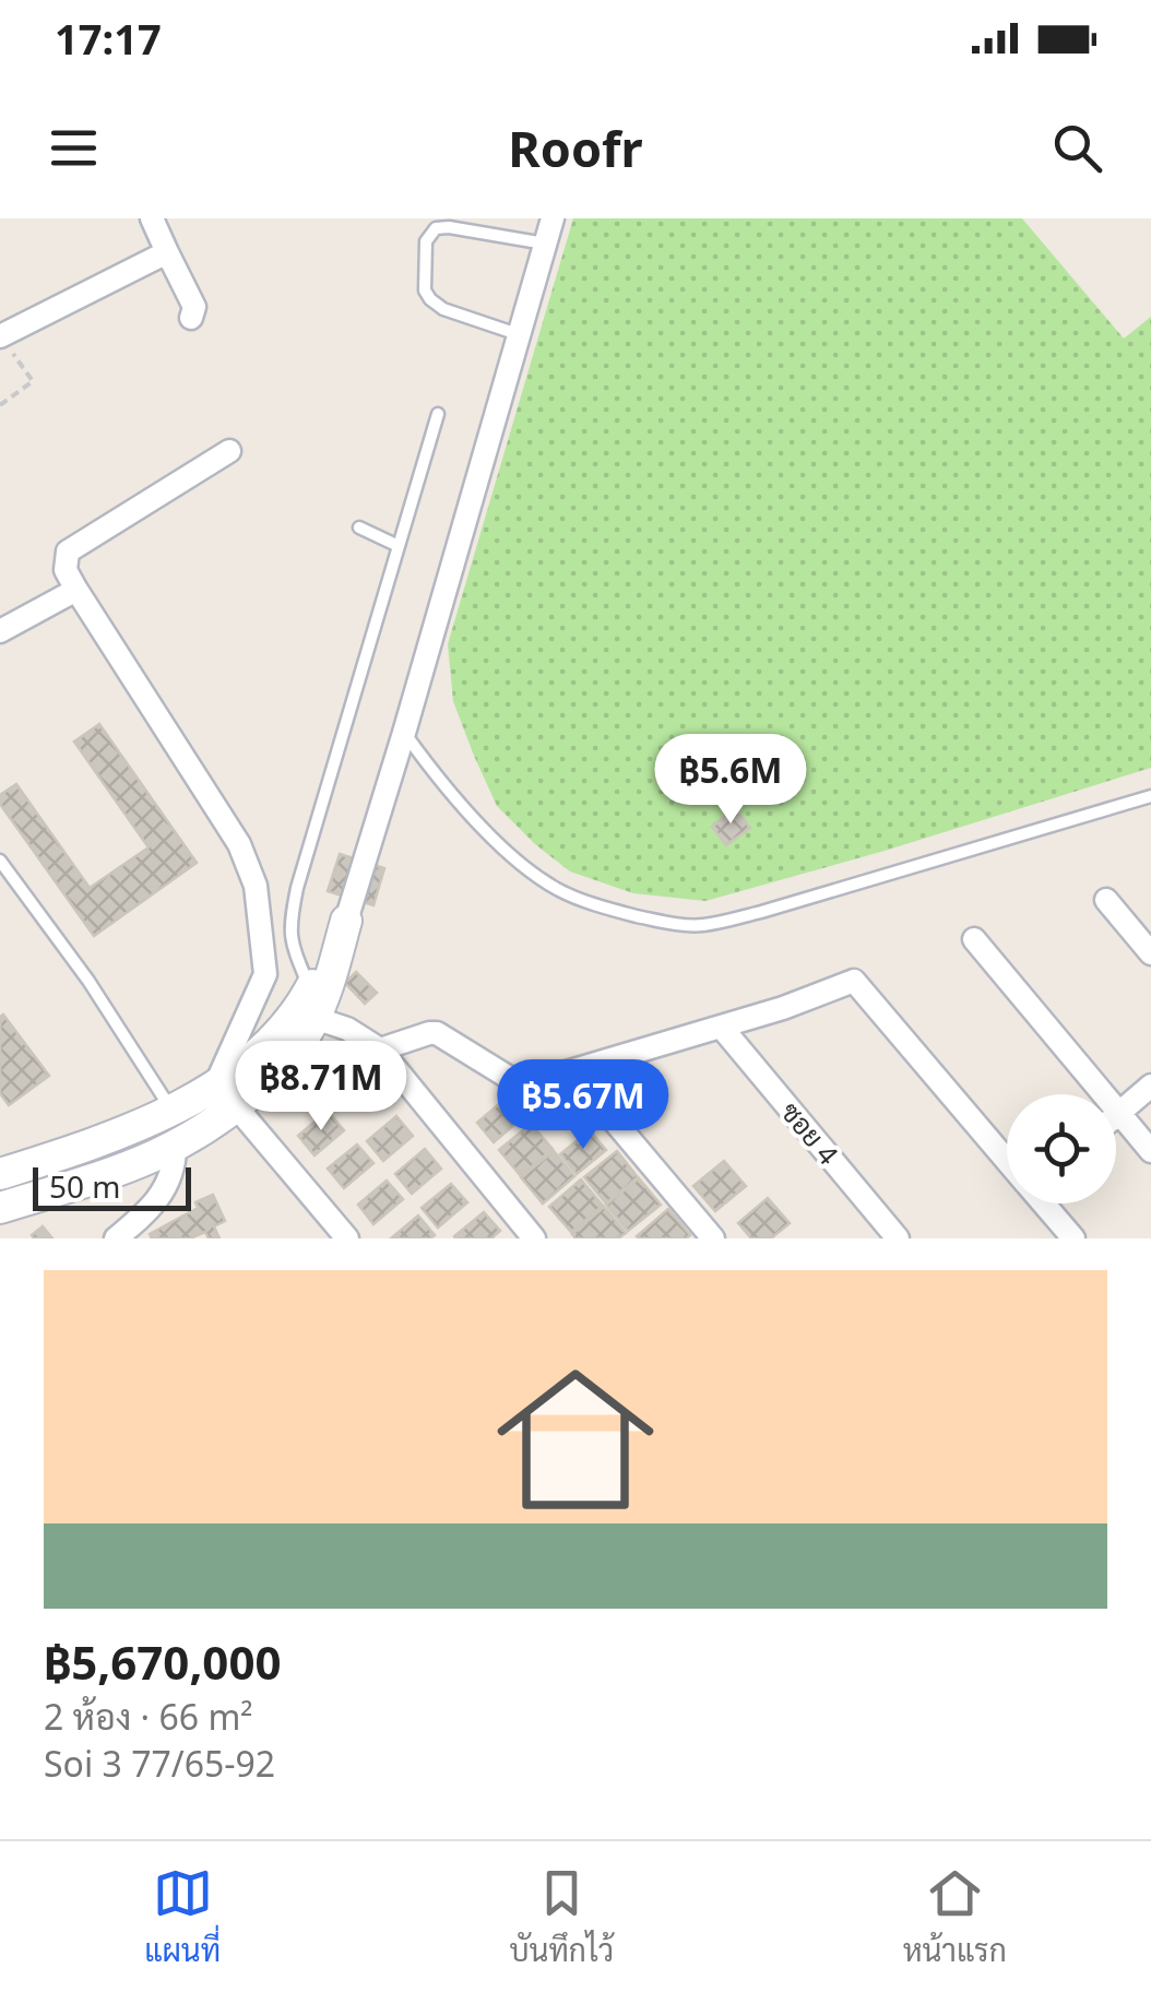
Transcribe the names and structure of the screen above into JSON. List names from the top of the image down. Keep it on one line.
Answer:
{"streets":{"street":["ซอย 4"]},"scale_bar":"50 m","page":{"status":"17:17","header":"Roofr","price":["฿5.6M","฿8.71M","฿5.67M"],"scale":"50 m","list":[{"name":"฿5,670,000","note":"2 ห้อง · 66 m² · Soi 3 77/65-92"}],"tabs":["แผนที่","บันทึกไว้","หน้าแรก"]}}
